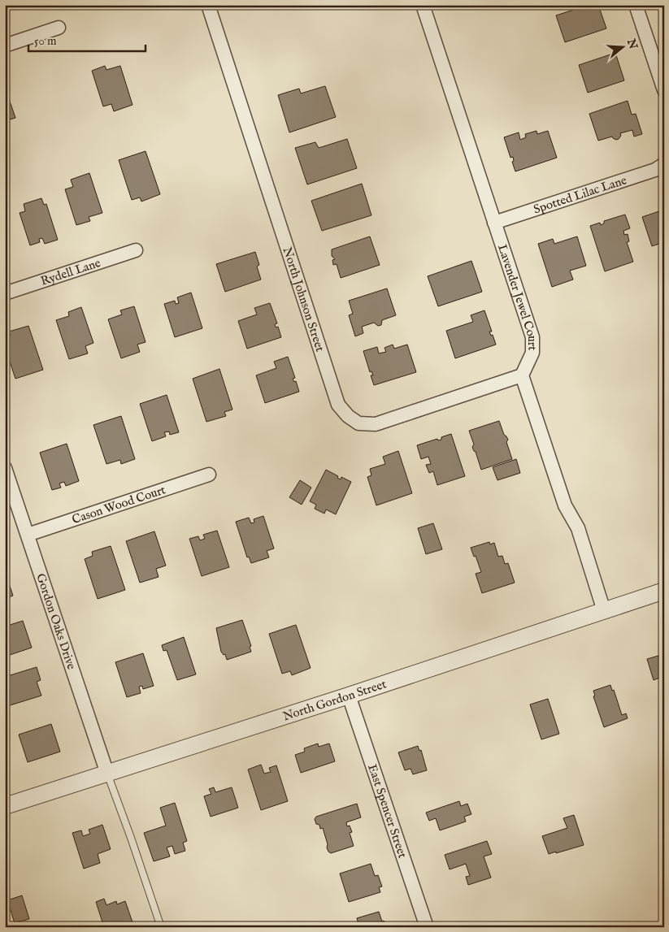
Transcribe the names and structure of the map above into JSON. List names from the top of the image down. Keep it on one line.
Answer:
{"streets":{"street":["Spotted Lilac Lane","Rydell Lane","Lavender Jewel Court","North Johnson Street","Cason Wood Court","Gordon Oaks Drive","North Gordon Street","East Spencer Street"]},"crossings":[["Spotted Lilac Lane","Lavender Jewel Court"],["Lavender Jewel Court","North Johnson Street"],["Cason Wood Court","Gordon Oaks Drive"],["Gordon Oaks Drive","North Gordon Street"],["North Gordon Street","East Spencer Street"]],"scale_bar":"50 m","north":"right"}
